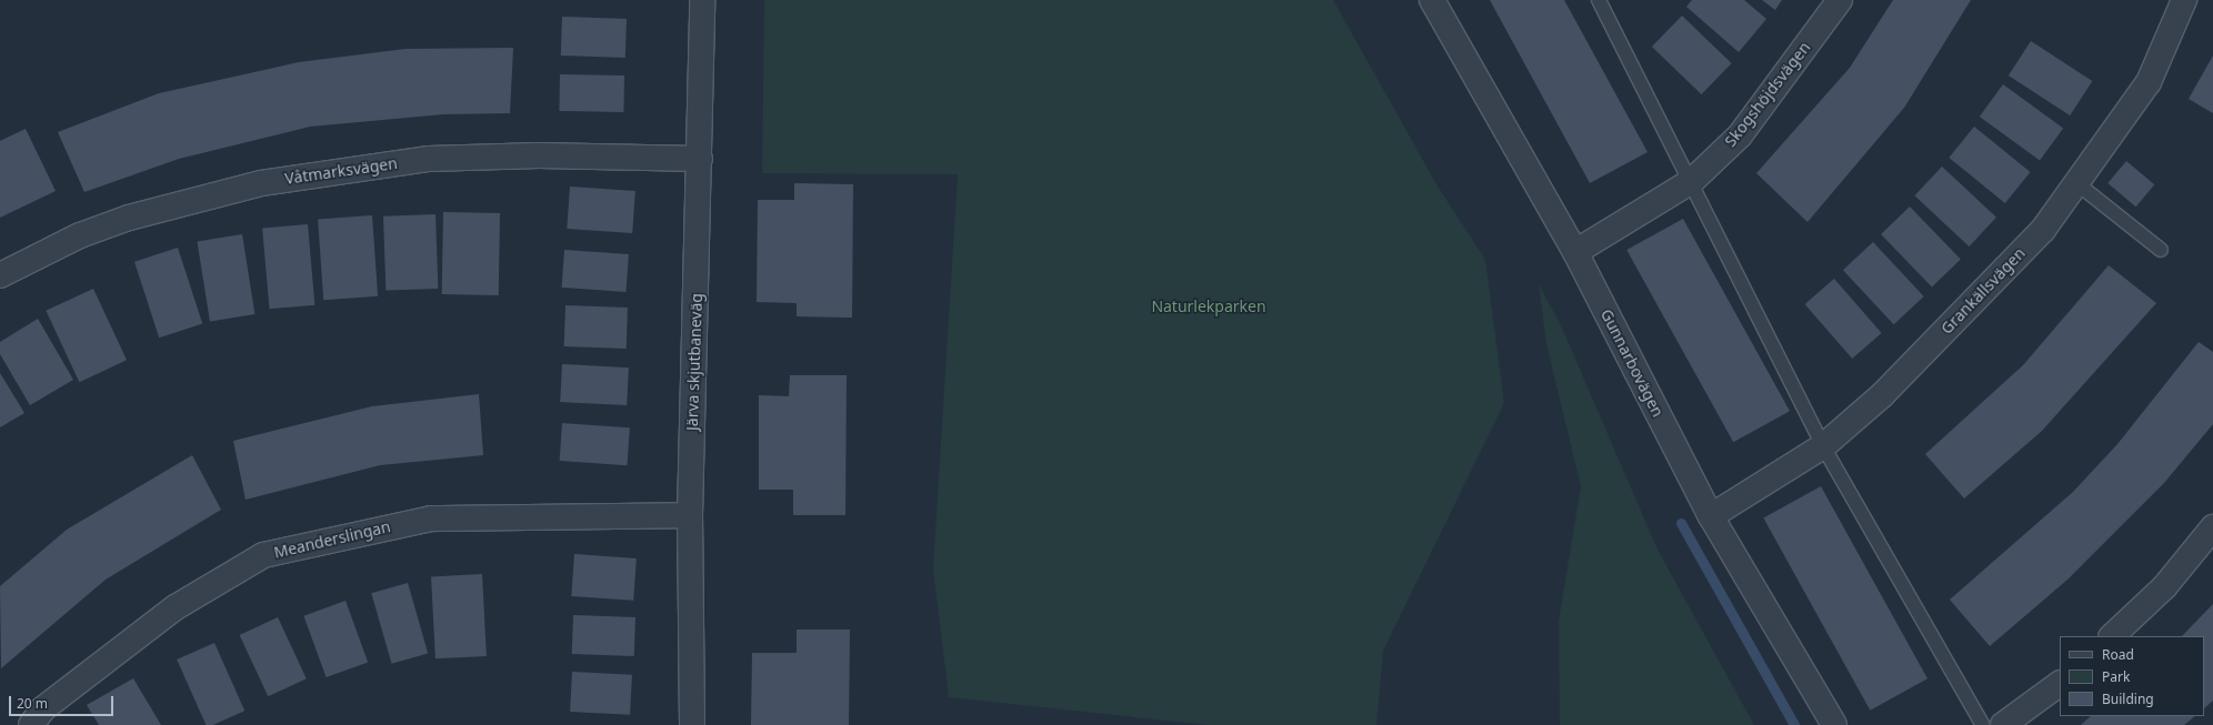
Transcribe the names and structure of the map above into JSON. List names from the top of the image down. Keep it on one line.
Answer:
{"streets":{"street":["Skogshöjdsvägen","Våtmarksvägen","Grankällsvägen","Järva skjutbaneväg","Gunnarbovägen","Meanderslingan"]},"crossings":[["Skogshöjdsvägen","Gunnarbovägen"],["Våtmarksvägen","Järva skjutbaneväg"],["Grankällsvägen","Gunnarbovägen"],["Järva skjutbaneväg","Meanderslingan"]],"parks":["Naturlekparken"],"legend":["Road","Park","Building"],"scale_bar":"20 m"}
